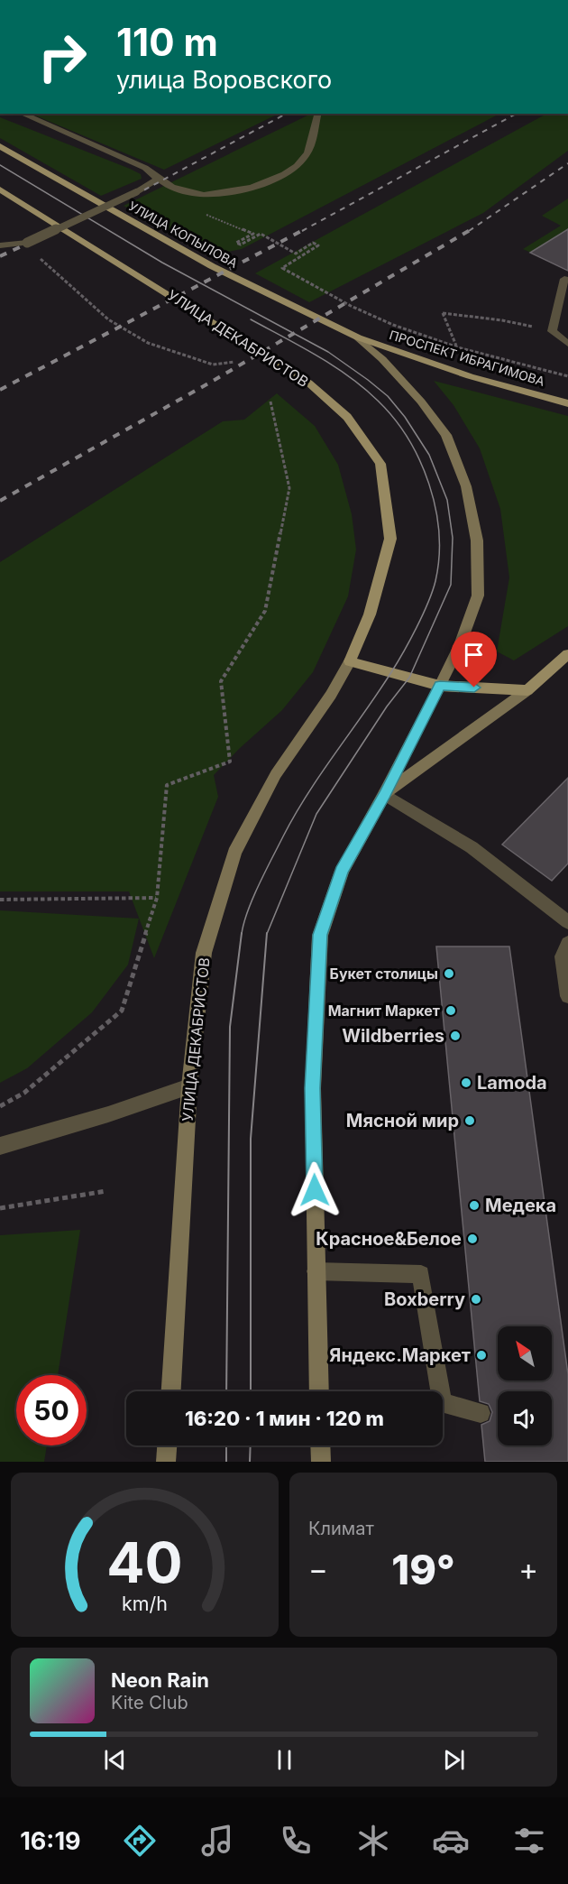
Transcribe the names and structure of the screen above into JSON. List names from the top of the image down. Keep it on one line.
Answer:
{"streets":{"main road":["УЛИЦА КОПЫЛОВА","УЛИЦА ДЕКАБРИСТОВ","ПРОСПЕКТ ИБРАГИМОВА"]},"crossings":[["УЛИЦА КОПЫЛОВА","ПРОСПЕКТ ИБРАГИМОВА"]],"places":["Букет столицы","Магнит Маркет","Wildberries","Lamoda","Мясной мир","Медека","Красное&Белое","Boxberry","Яндекс.Маркет"],"north":"top left","page":{"turn":["110 m","улица Воровского"],"limit":"50","trip":"16:20 · 1 мин · 120 m","tile":"Климат","heat":["−","19°","+"],"song":["Neon Rain","Kite Club"],"tabs":"16:19","gauge":["40","km/h"]}}
